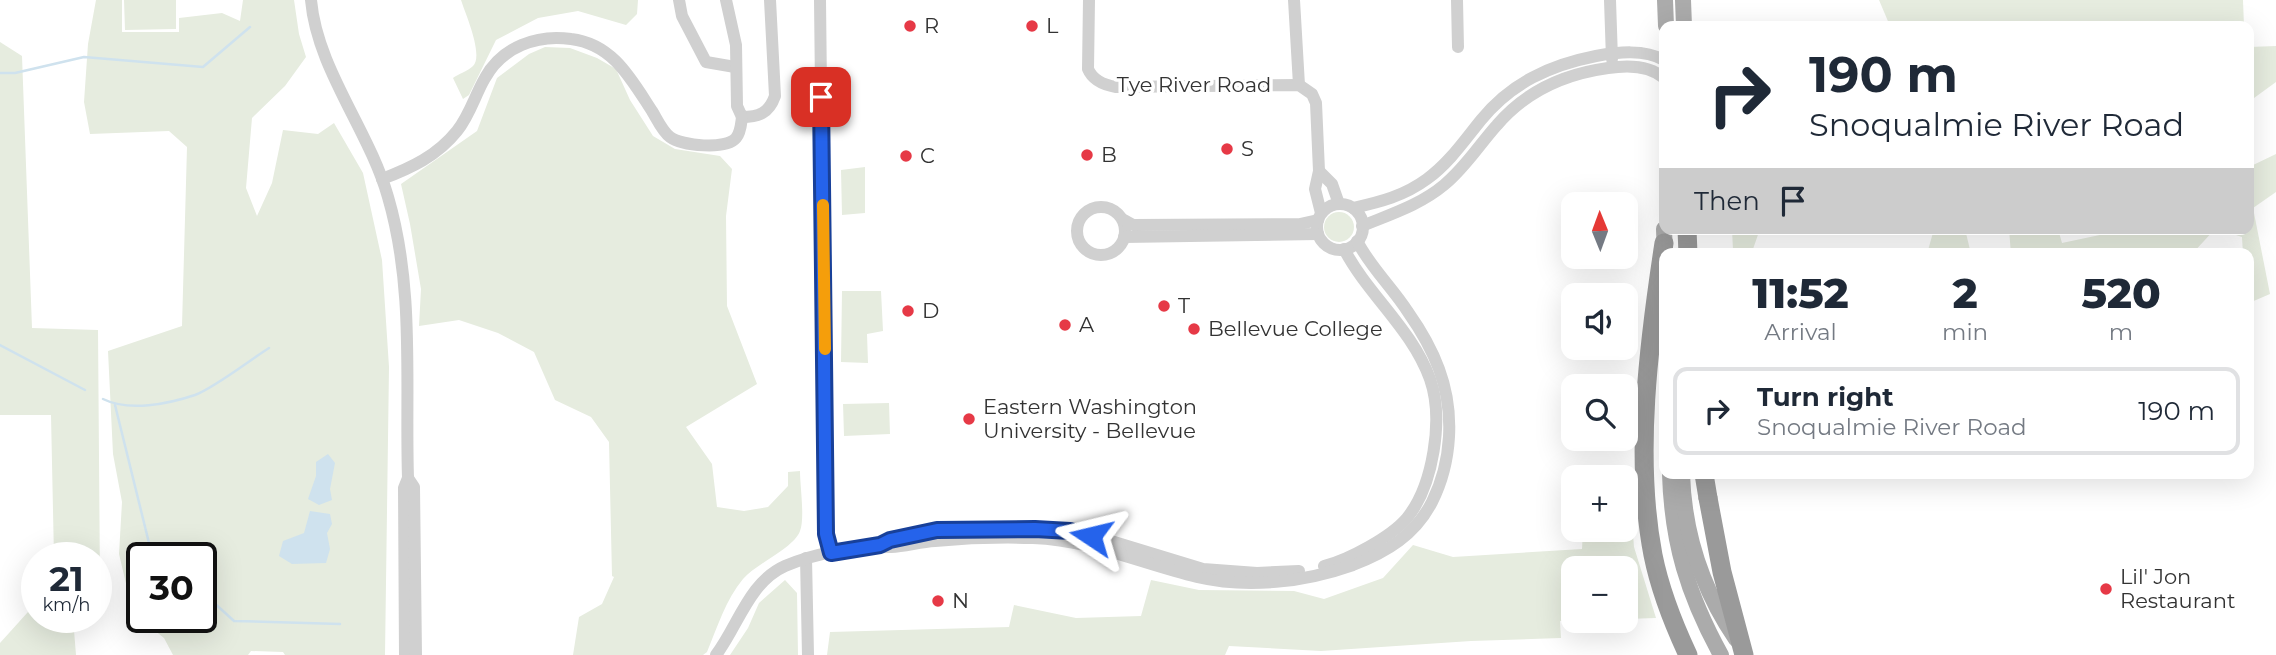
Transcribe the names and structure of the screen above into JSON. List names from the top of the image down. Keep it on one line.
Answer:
{"streets":{"street":["Tye River Road"]},"places":["R","L","S","B","C","T","D","A","Bellevue College","Eastern Washington University - Bellevue","Lil' Jon Restaurant","N"],"north":"top","page":{"turn":["190 m","Snoqualmie River Road"],"then":"Then","map_buttons":["+","−"],"eta":["11:52","Arrival","2","min","520","m"],"list":[{"name":"Turn right","note":"Snoqualmie River Road","value":"190 m"}],"speed":"21 km/h","limit":"30"}}
